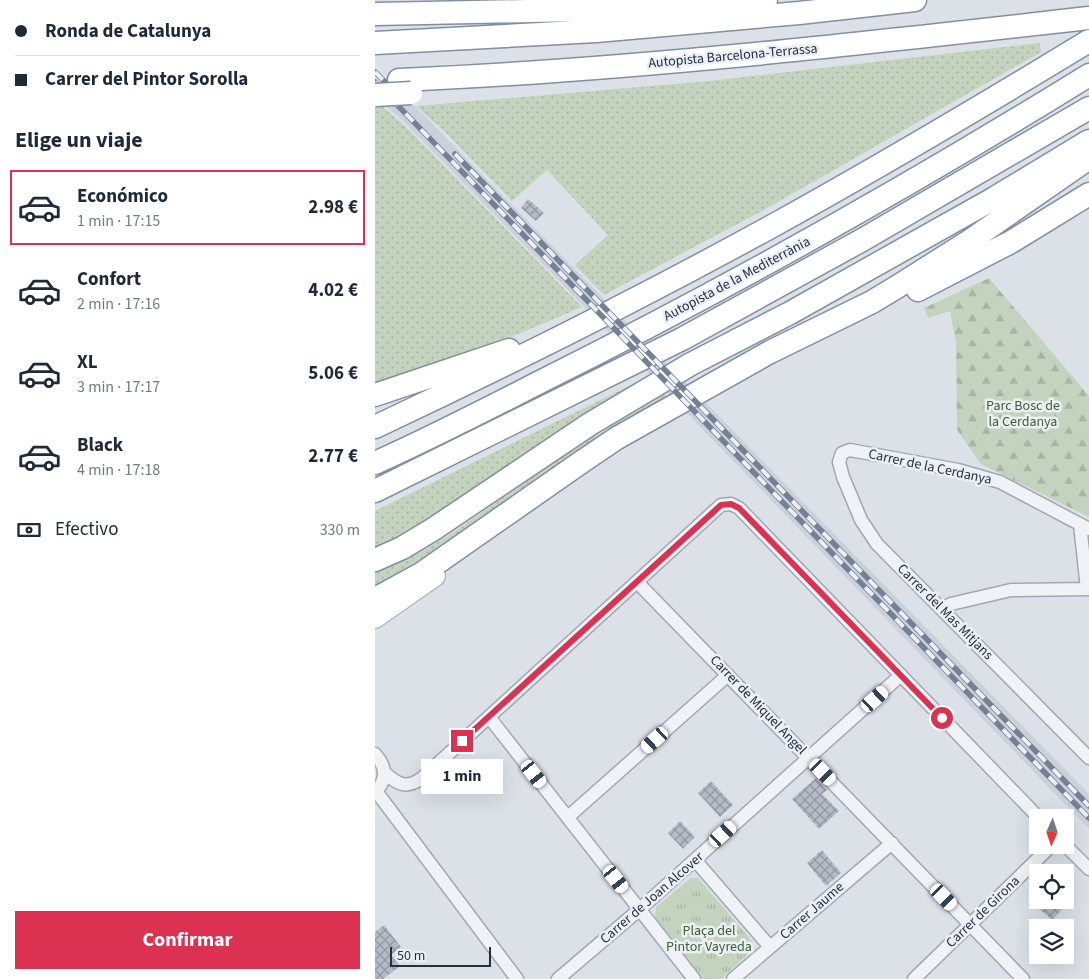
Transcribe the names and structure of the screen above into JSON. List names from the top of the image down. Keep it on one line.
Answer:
{"streets":{"highway":["Autopista Barcelona-Terrassa","Autopista de la Mediterrània"],"street":["Carrer de la Cerdanya","Carrer del Mas Mitjans","Carrer de Miquel Angel","Carrer de Joan Alcover","Carrer Jaume","Carrer de Girona"]},"crossings":[["Carrer de la Cerdanya","Carrer del Mas Mitjans"],["Carrer de Miquel Angel","Carrer de Joan Alcover"],["Carrer de Miquel Angel","Carrer Jaume"],["Carrer de Miquel Angel","Carrer de Girona"]],"parks":["Parc Bosc de la Cerdanya","Plaça del Pintor Vayreda"],"scale_bar":"50 m","north":"bottom","page":{"banner":["Ronda de Catalunya","Carrer del Pintor Sorolla"],"heading":"Elige un viaje","list":[{"name":"Económico","note":"1 min · 17:15","value":"2.98 €"},{"name":"Confort","note":"2 min · 17:16","value":"4.02 €"},{"name":"XL","note":"3 min · 17:17","value":"5.06 €"},{"name":"Black","note":"4 min · 17:18","value":"2.77 €"}],"pay":["Efectivo","330 m"],"bubble":"1 min","buttons":"Confirmar","scale":"50 m"}}
